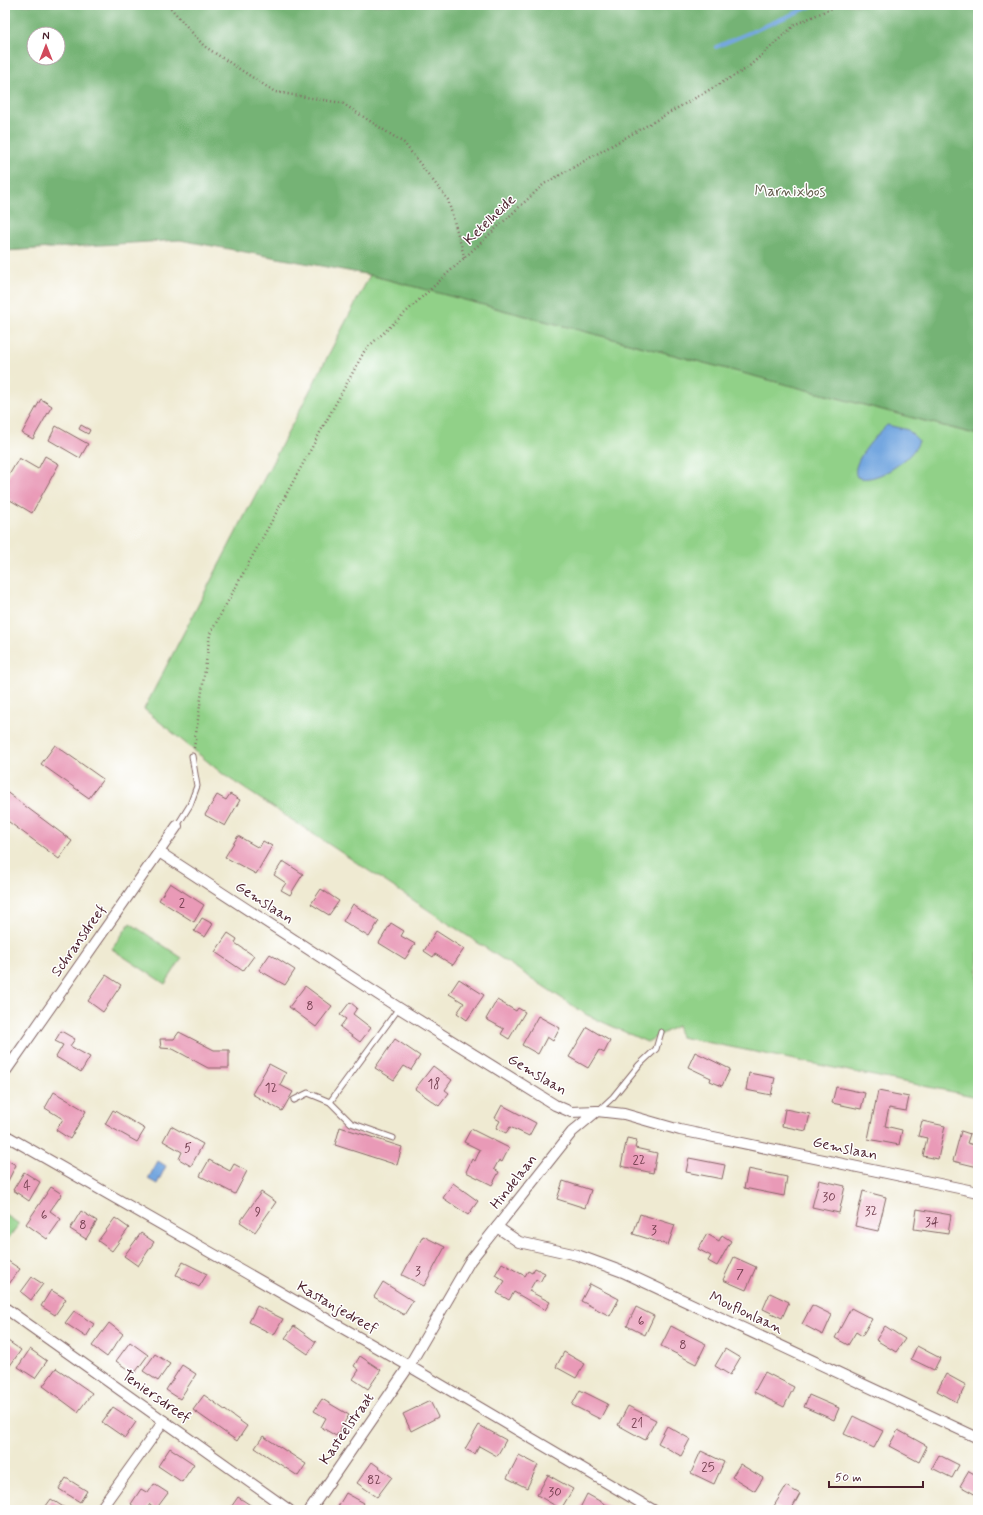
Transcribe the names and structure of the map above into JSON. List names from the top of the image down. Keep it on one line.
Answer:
{"streets":{"street":["Gemslaan","Schransdreef","Hindelaan","Kastanjedreef","Mouflonlaan","Teniersdreef","Kasteelstraat"],"path":["Ketelheide"]},"crossings":[["Gemslaan","Schransdreef"],["Gemslaan","Hindelaan"],["Hindelaan","Kastanjedreef"],["Hindelaan","Mouflonlaan"],["Hindelaan","Kasteelstraat"],["Kastanjedreef","Kasteelstraat"]],"parks":["Marnixbos"],"house_numbers":["2","8","18","12","5","22","4","30","32","9","6","34","8","3","3","7","6","8","21","25","82","30"],"scale_bar":"50 m","north":"top"}
